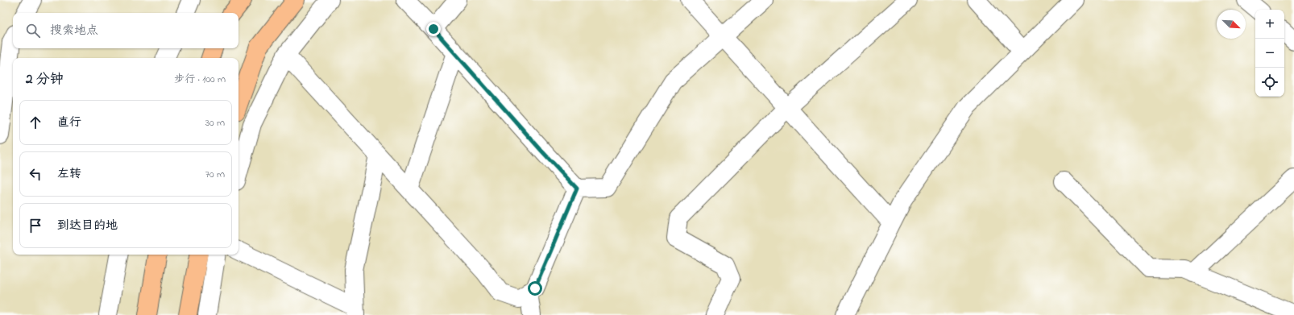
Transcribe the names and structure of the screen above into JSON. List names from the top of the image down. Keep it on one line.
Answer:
{"north":"bottom right","page":{"map_buttons":["+","−"],"search":"搜索地点","heading":["2 分钟","步行 · 100 m"],"list":[["直行","30 m"],["左转","70 m"],"到达目的地"]}}
